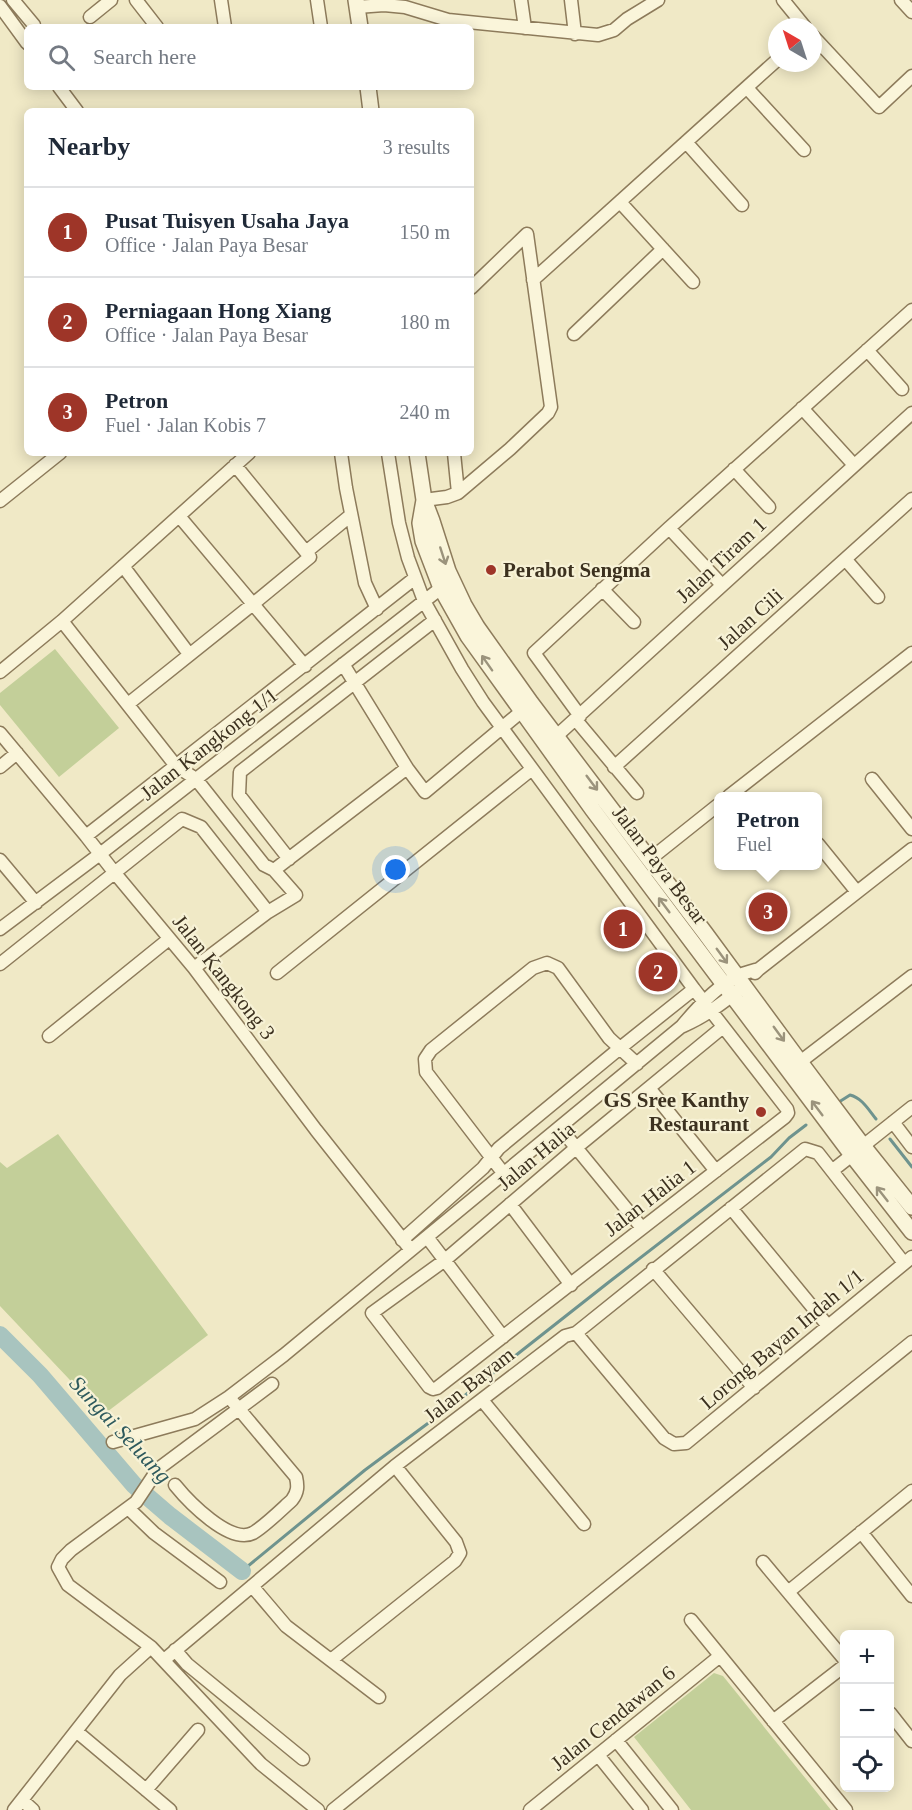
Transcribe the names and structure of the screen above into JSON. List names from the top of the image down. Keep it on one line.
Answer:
{"streets":{"street":["Jalan Tiram 1","Jalan Cili","Jalan Kangkong 1/1","Jalan Paya Besar","Jalan Kangkong 3","Jalan Halia","Jalan Halia 1","Lorong Bayan Indah 1/1","Jalan Bayam","Jalan Cendawan 6"]},"crossings":[["Jalan Tiram 1","Jalan Paya Besar"],["Jalan Kangkong 1/1","Jalan Paya Besar"],["Jalan Kangkong 1/1","Jalan Kangkong 3"],["Jalan Kangkong 1/1","Jalan Halia 1"],["Jalan Halia","Jalan Halia 1"],["Lorong Bayan Indah 1/1","Jalan Bayam"]],"water":["Sungai Seluang"],"places":["Perabot Sengma","GS Sree Kanthy Restaurant"],"north":"top left","page":{"search":"Search here","heading":["Nearby","3 results"],"list":[{"mark":"1","name":"Pusat Tuisyen Usaha Jaya","note":"Office · Jalan Paya Besar","value":"150 m"},{"mark":"2","name":"Perniagaan Hong Xiang","note":"Office · Jalan Paya Besar","value":"180 m"},{"mark":"3","name":"Petron","note":"Fuel · Jalan Kobis 7","value":"240 m"}],"popup":["Petron","Fuel"],"pins":["3","1","2"],"map_buttons":["+","−"]}}
